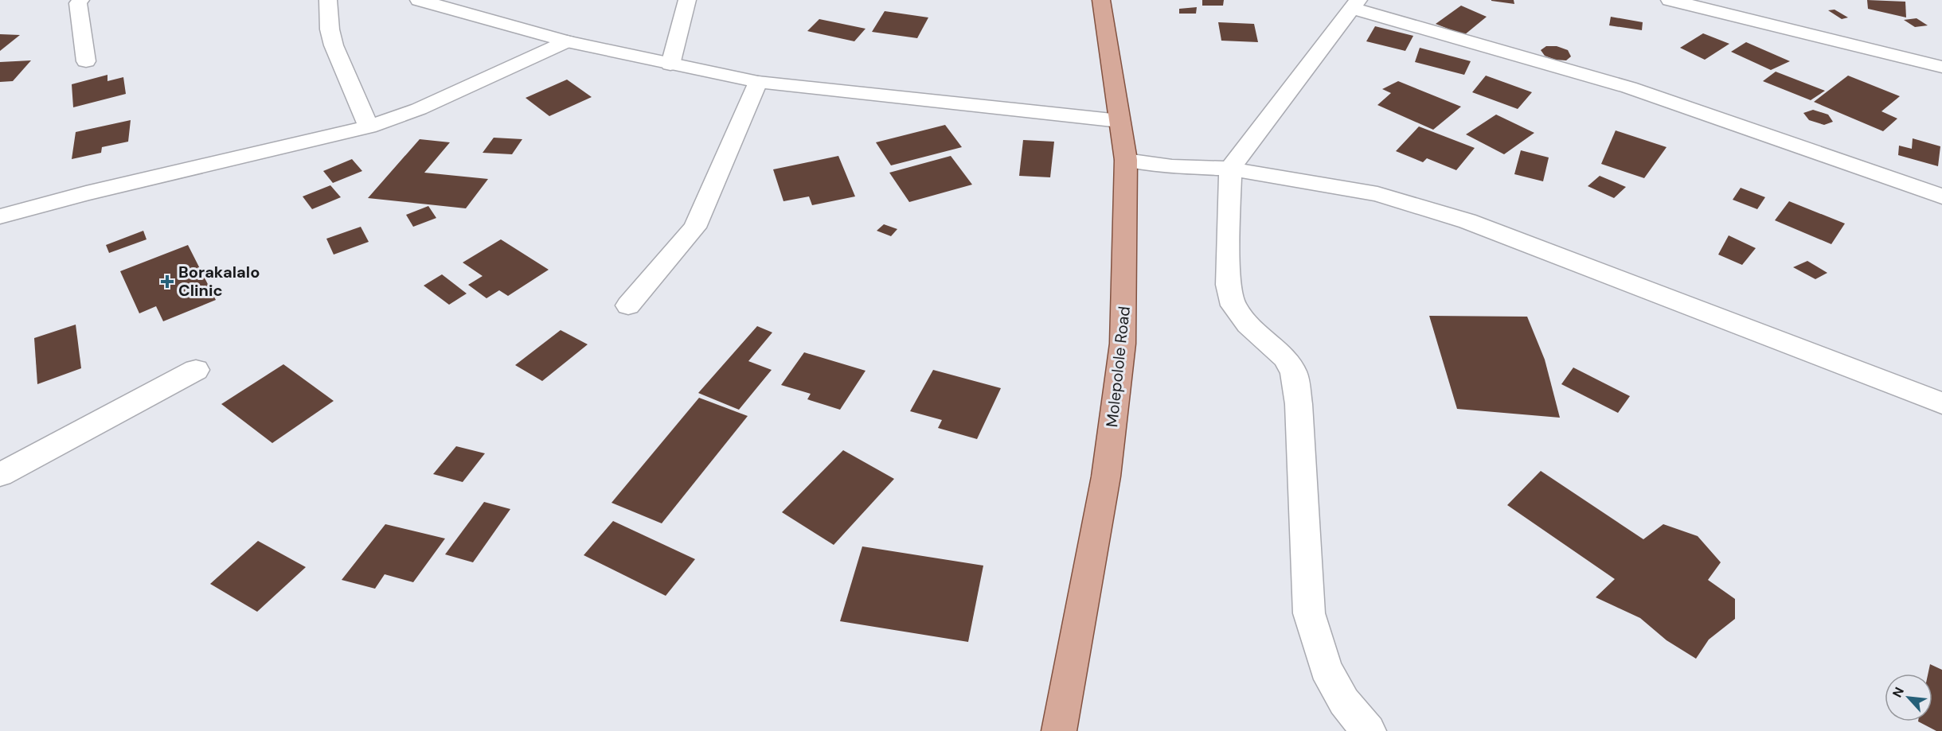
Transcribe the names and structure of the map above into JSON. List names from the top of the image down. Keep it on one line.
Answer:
{"streets":{"main road":["Molepolole Road"]},"places":{"health":["Borakalalo Clinic"]},"north":"top left"}
